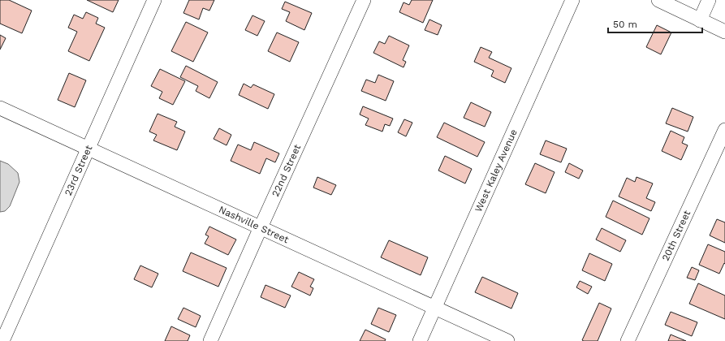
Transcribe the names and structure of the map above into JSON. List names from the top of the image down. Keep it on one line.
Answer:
{"streets":{"street":["23rd Street","22nd Street","West Kaley Avenue","Nashville Street","20th Street"]},"crossings":[["23rd Street","Nashville Street"],["22nd Street","Nashville Street"],["West Kaley Avenue","Nashville Street"]],"scale_bar":"50 m"}
